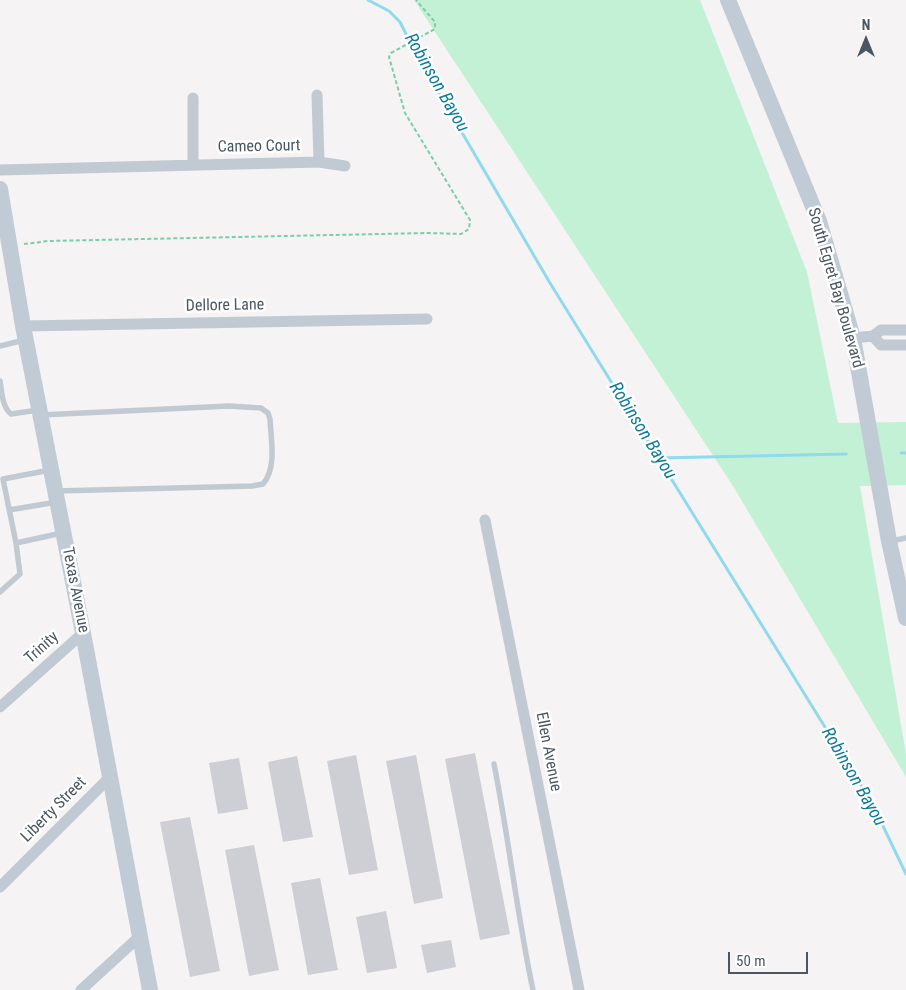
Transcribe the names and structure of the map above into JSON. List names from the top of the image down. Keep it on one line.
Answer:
{"streets":{"street":["Cameo Court","South Egret Bay Boulevard","Dellore Lane","Texas Avenue","Trinity","Ellen Avenue","Liberty Street"]},"crossings":[["Dellore Lane","Texas Avenue"],["Texas Avenue","Trinity"],["Texas Avenue","Liberty Street"]],"water":["Robinson Bayou"],"scale_bar":"50 m","north":"top"}
